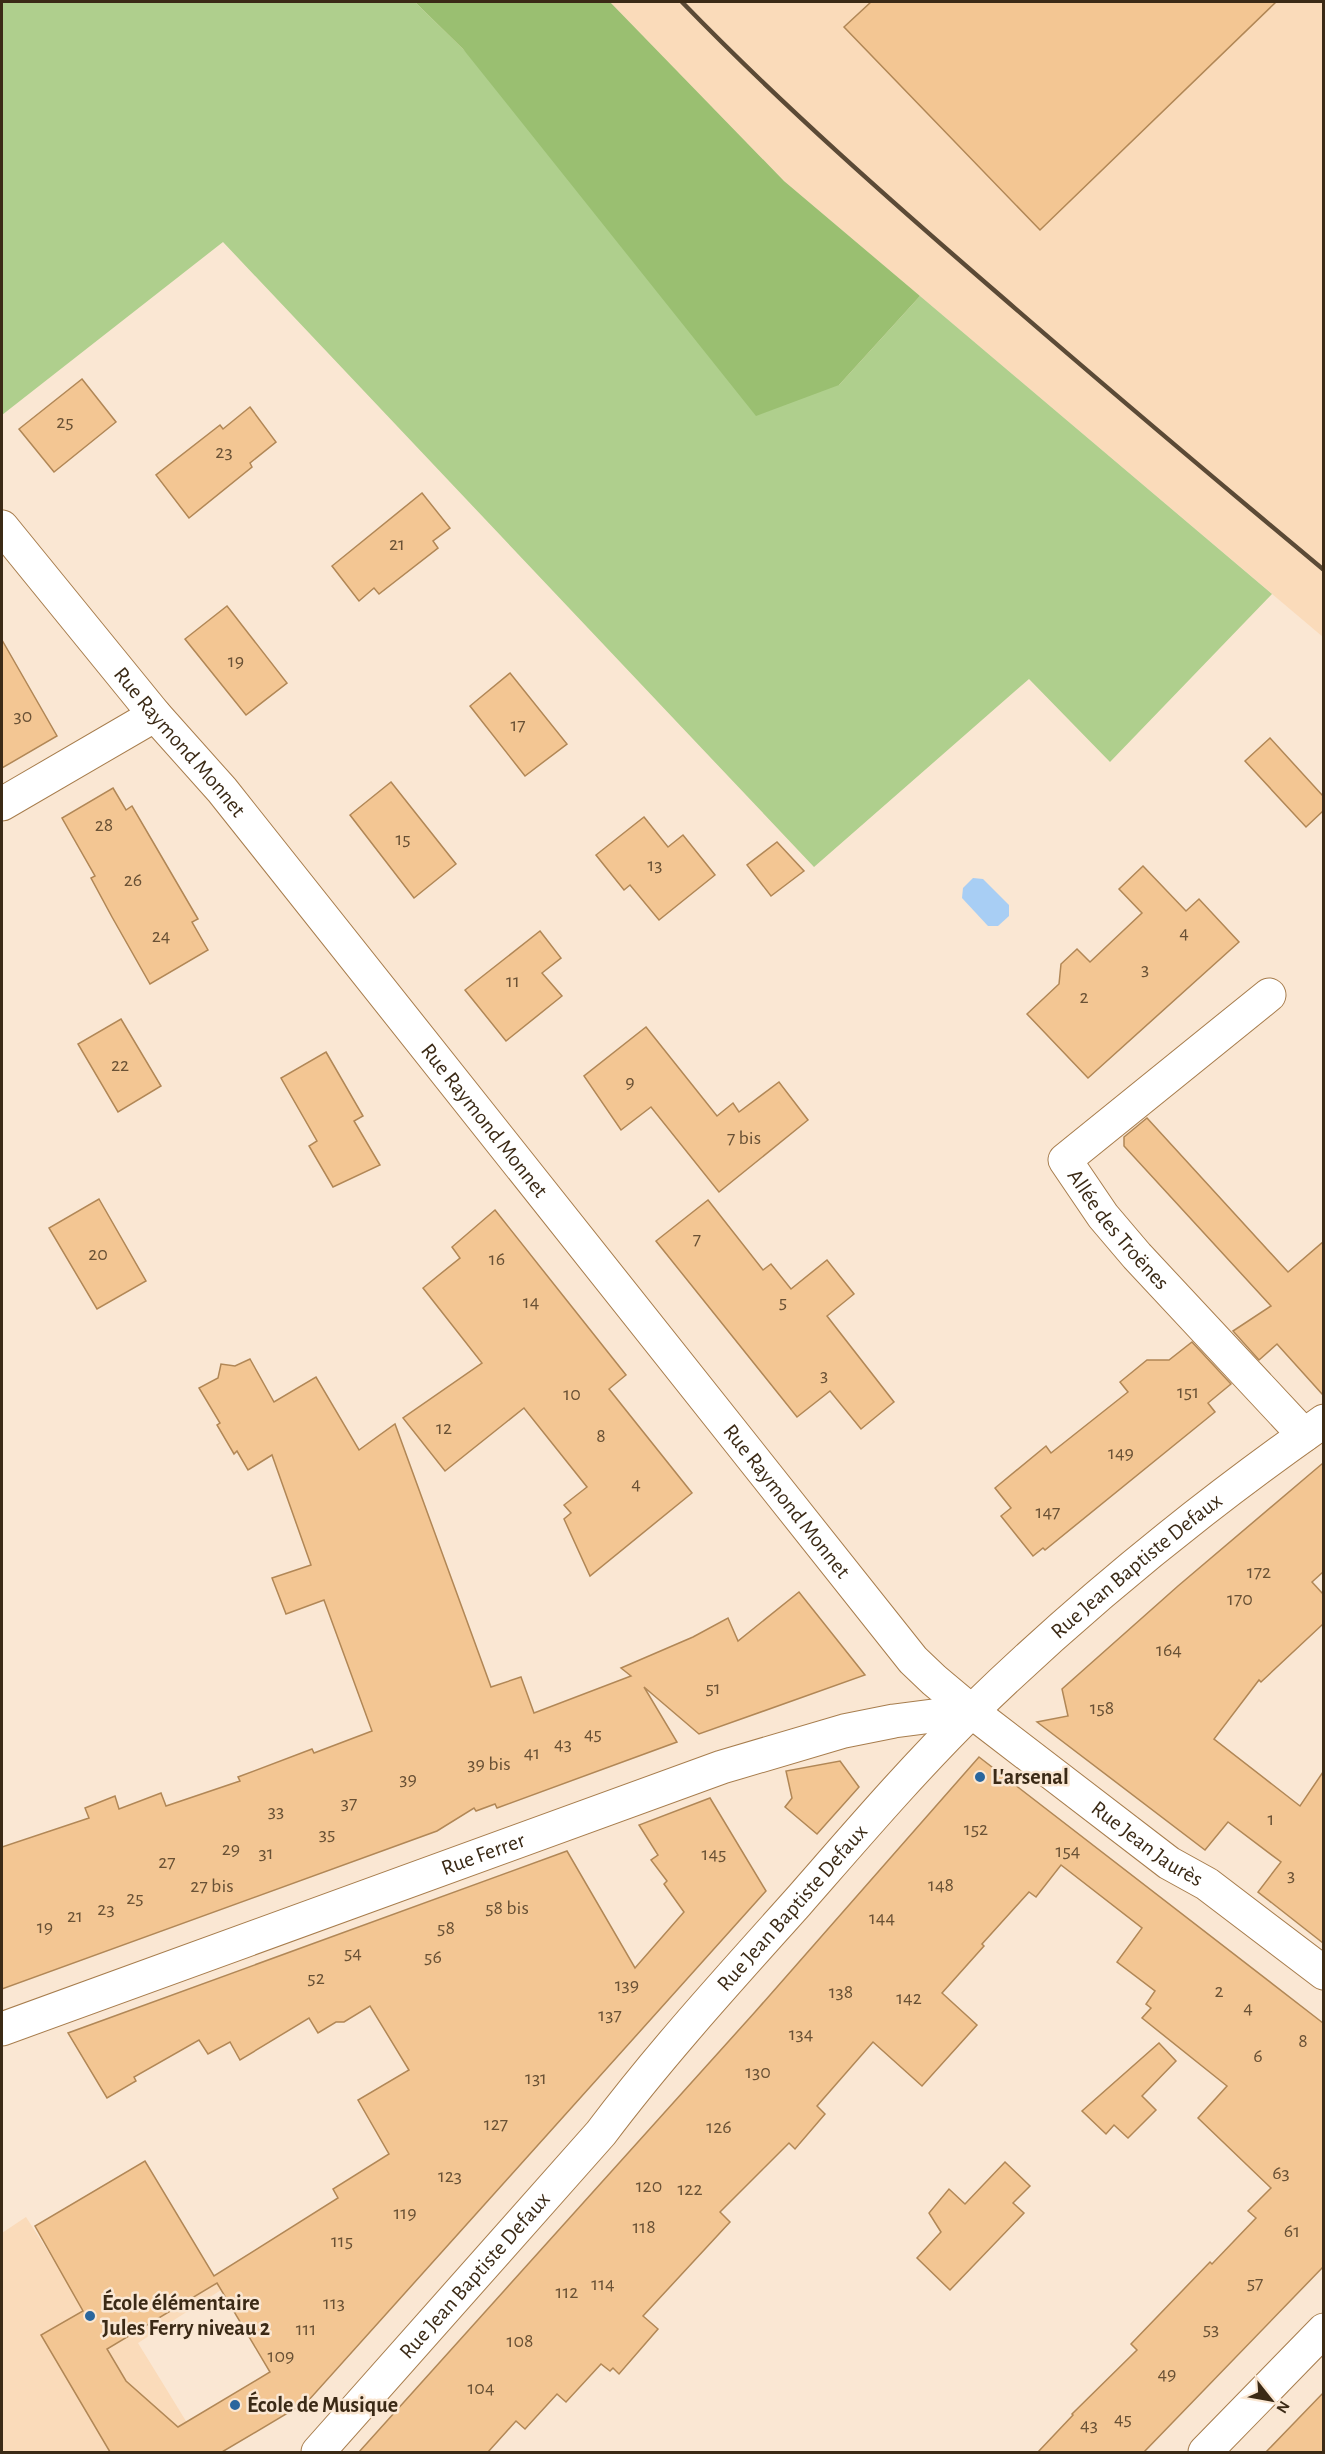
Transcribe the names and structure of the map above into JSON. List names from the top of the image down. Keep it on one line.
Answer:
{"streets":{"street":["Rue Raymond Monnet","Allée des Troënes","Rue Jean Baptiste Defaux","Rue Jean Jaurès","Rue Ferrer"]},"crossings":[["Rue Raymond Monnet","Rue Jean Baptiste Defaux"],["Rue Raymond Monnet","Rue Jean Jaurès"],["Rue Raymond Monnet","Rue Ferrer"],["Allée des Troënes","Rue Jean Baptiste Defaux"],["Rue Jean Baptiste Defaux","Rue Jean Jaurès"],["Rue Jean Baptiste Defaux","Rue Ferrer"],["Rue Jean Jaurès","Rue Ferrer"]],"places":["L'arsenal","École élémentaire Jules Ferry niveau 2","École de Musique"],"house_numbers":["25","23","21","19","30","17","28","15","13","26","4","24","3","11","2","22","9","7 bis","7","20","16","14","5","3","151","10","12","8","149","4","147","172","170","164","51","158","45","43","41","39 bis","39","37","33","1","152","35","29","154","31","145","27","3","148","27 bis","25","58 bis","23","21","144","19","58","54","56","52","139","2","138","142","4","137","134","8","6","130","131","127","126","63","123","120","122","119","118","61","115","57","114","112","113","111","53","108","109","49","104","45","43"],"north":"bottom right"}
